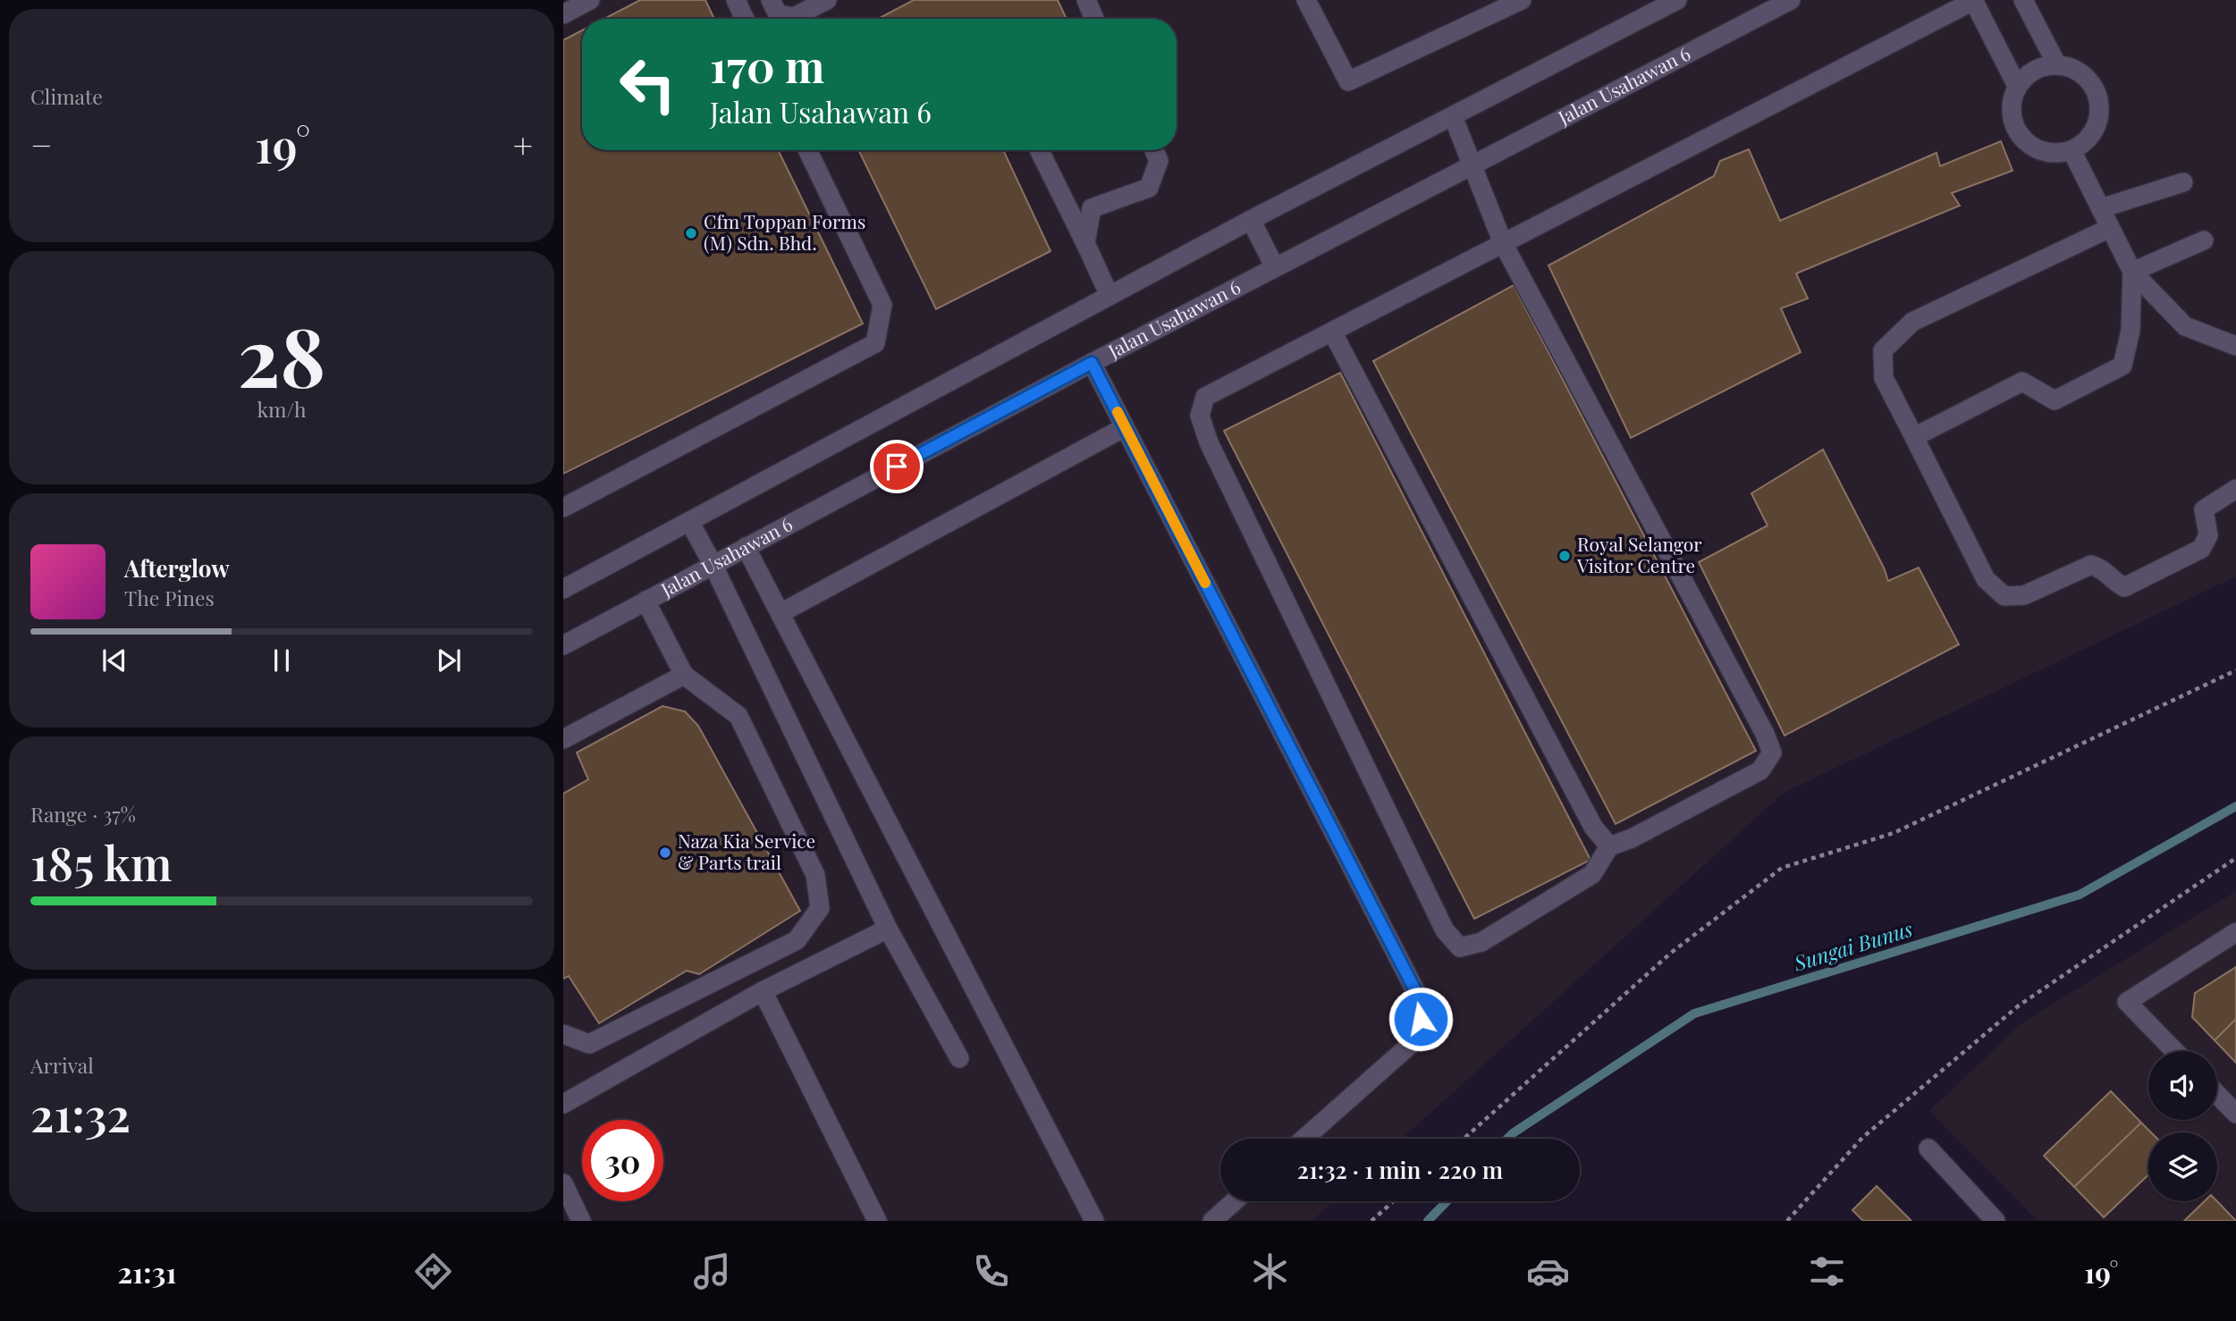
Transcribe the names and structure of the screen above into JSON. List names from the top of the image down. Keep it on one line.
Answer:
{"streets":{"street":["Jalan Usahawan 6"]},"water":["Sungai Bunus"],"places":["Cfm Toppan Forms (M) Sdn. Bhd.","Royal Selangor Visitor Centre","Naza Kia Service & Parts trail"],"page":{"tile":["Climate",["28","km/h"],["Range · 37%","185 km"],["Arrival","21:32"]],"turn":["170 m","Jalan Usahawan 6"],"heat":["−","19°","+"],"song":["Afterglow","The Pines"],"limit":"30","trip":"21:32 · 1 min · 220 m","tabs":["21:31","19°"]}}
